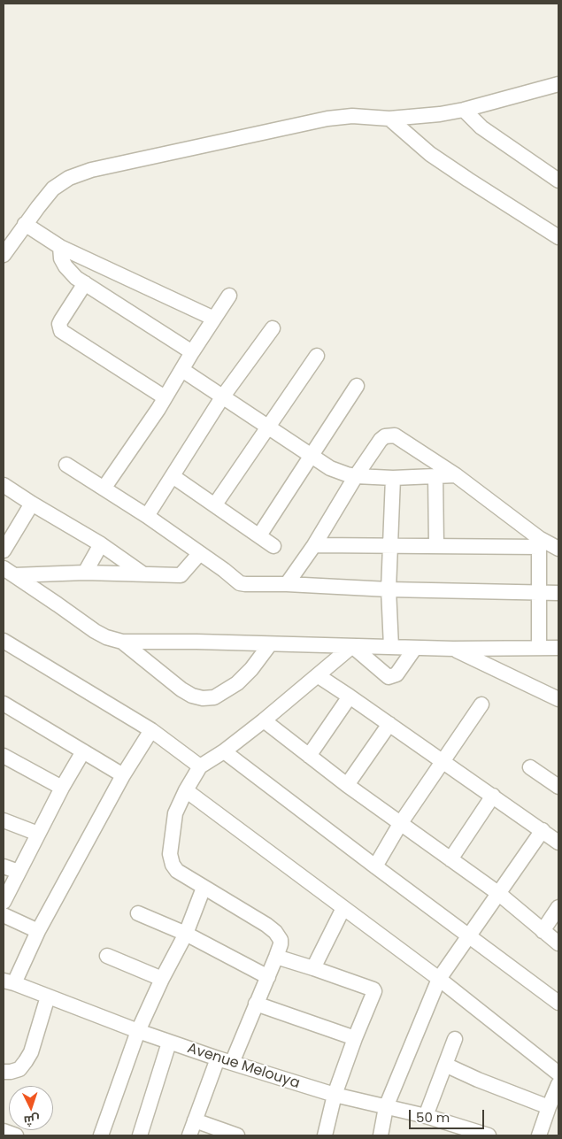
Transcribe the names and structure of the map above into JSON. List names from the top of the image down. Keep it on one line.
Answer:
{"streets":{"street":["Avenue Melouya"]},"scale_bar":"50 m","north":"bottom"}
